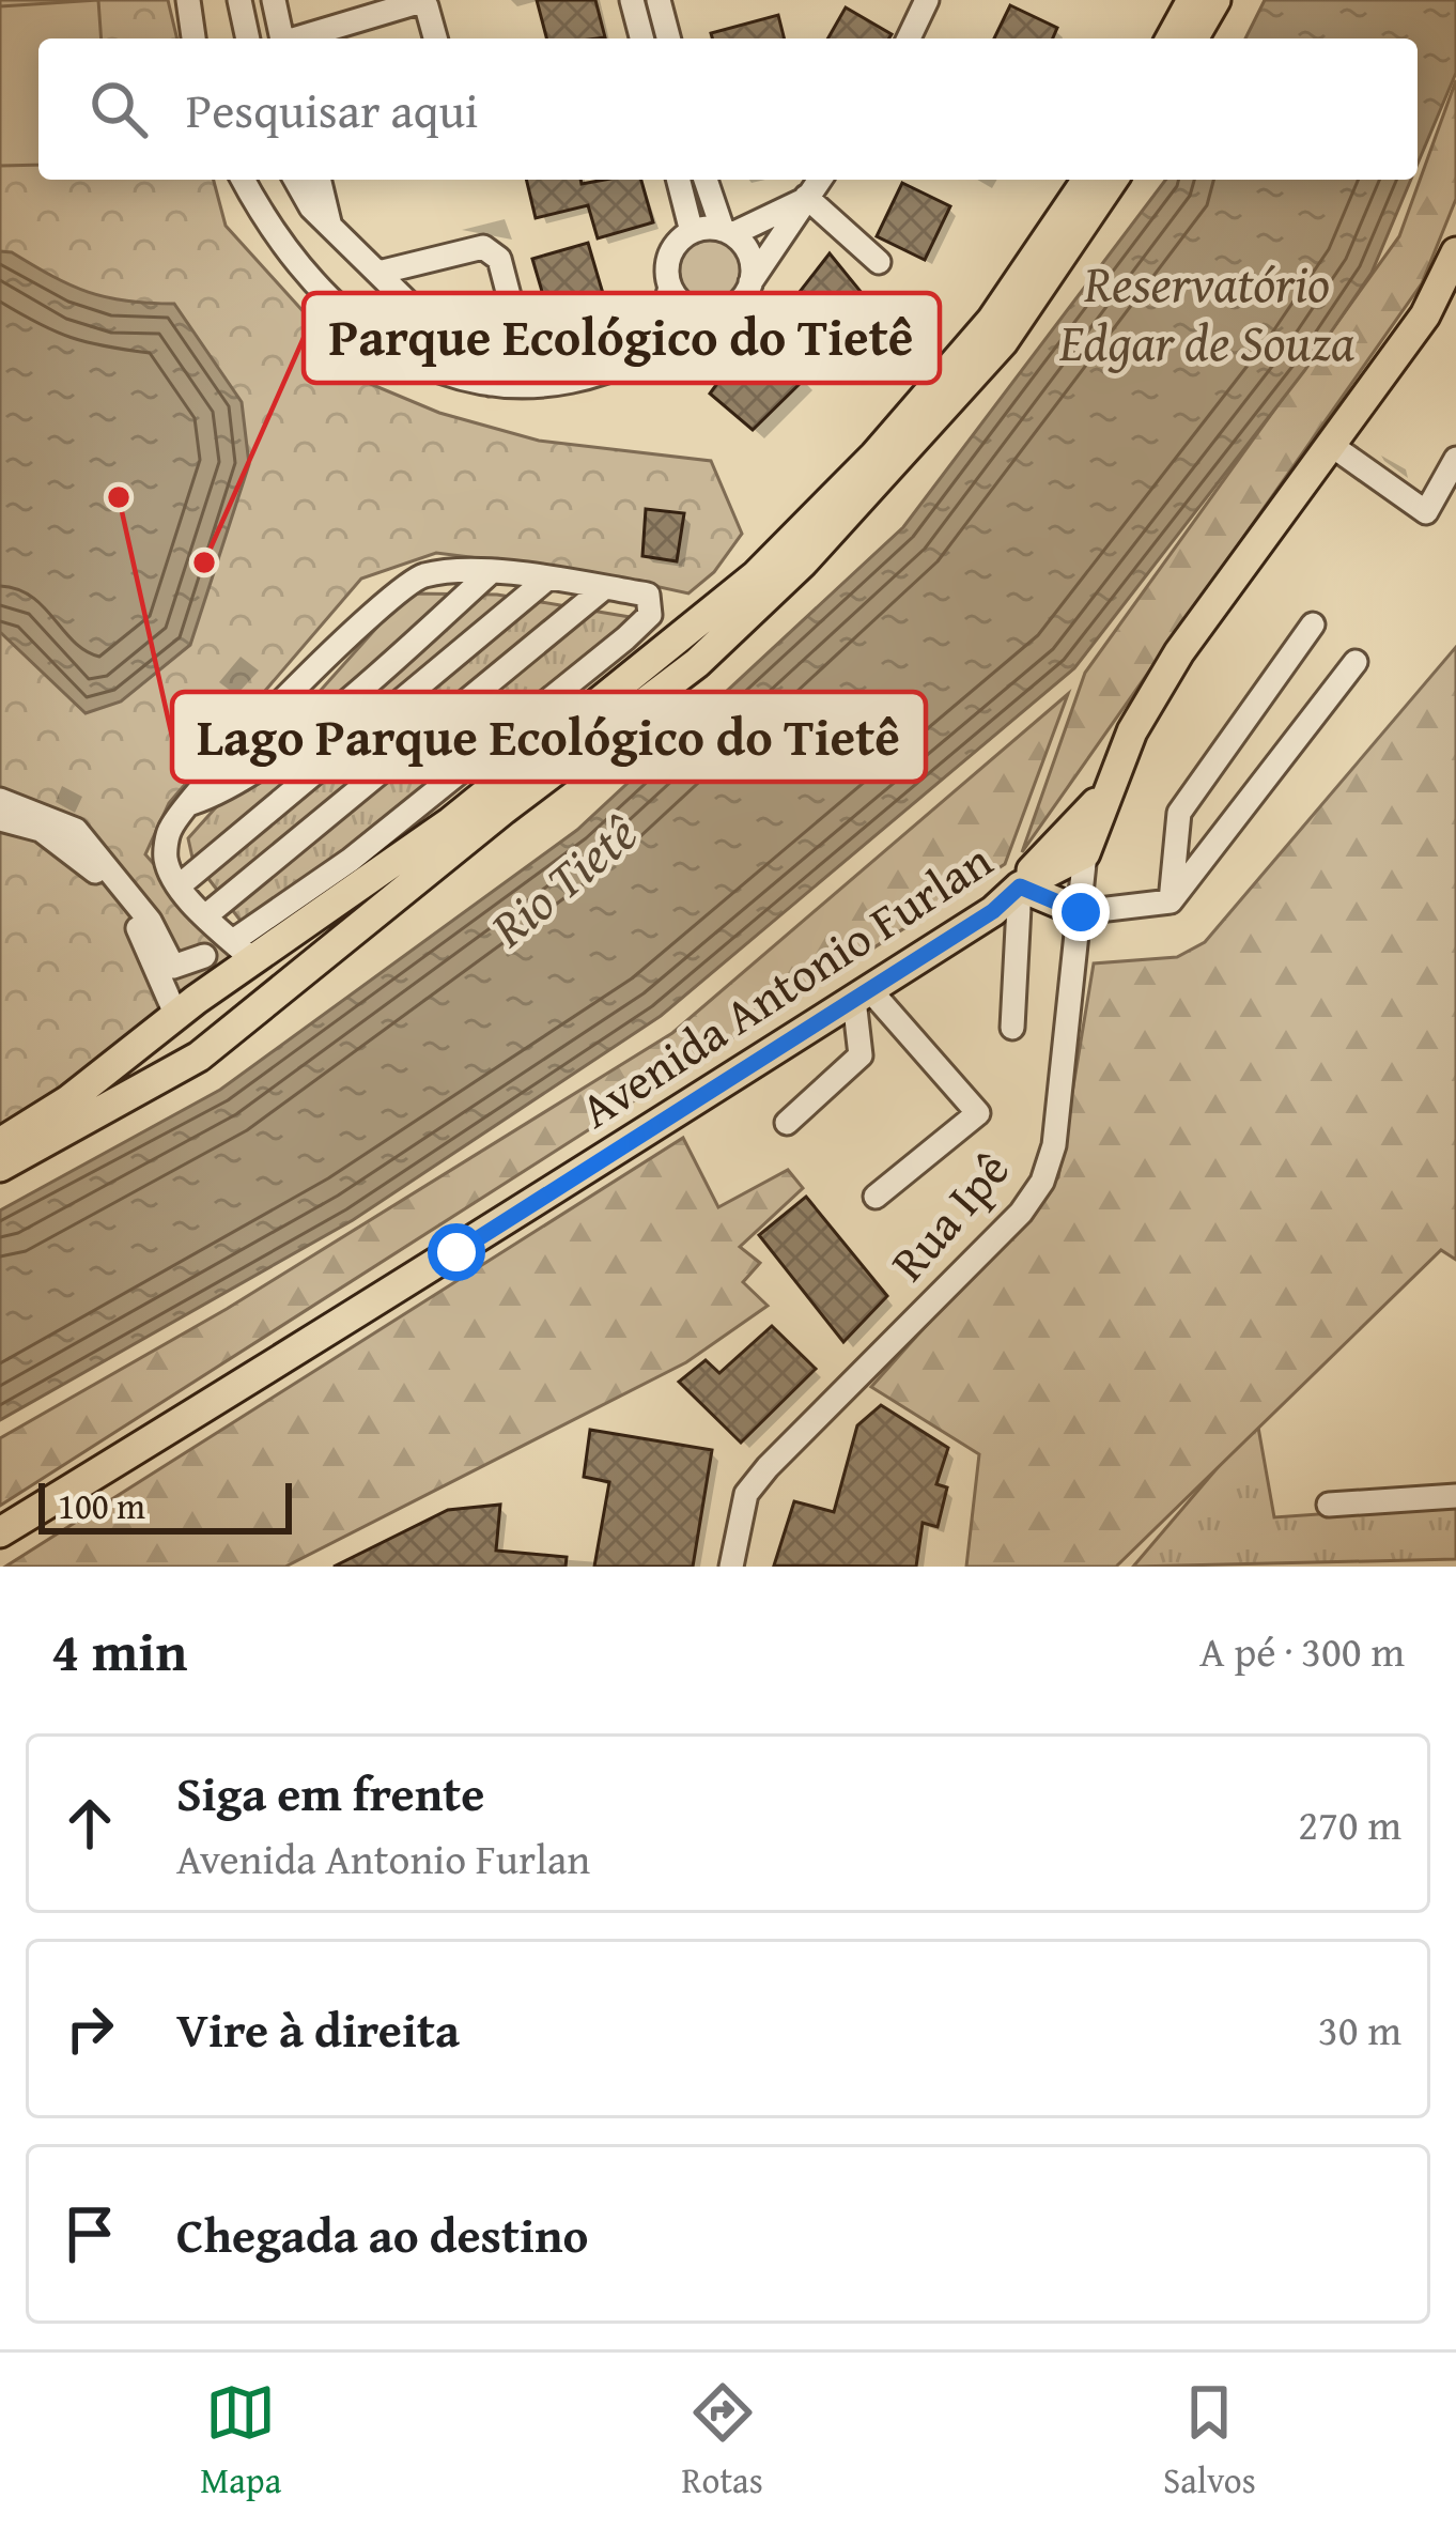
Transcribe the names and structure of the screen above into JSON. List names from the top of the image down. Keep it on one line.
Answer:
{"streets":{"main road":["Avenida Antonio Furlan"],"street":["Rua Ipê"]},"crossings":[["Avenida Antonio Furlan","Rua Ipê"]],"water":["Reservatório Edgar de Souza","Rio Tietê"],"places":["Lago Parque Ecológico do Tietê","Parque Ecológico do Tietê"],"scale_bar":"100 m","page":{"search":"Pesquisar aqui","scale":"100 m","heading":["4 min","A pé · 300 m"],"list":[["Siga em frente","Avenida Antonio Furlan","270 m"],["Vire à direita","30 m"],"Chegada ao destino"],"nav":["Mapa","Rotas","Salvos"]}}
